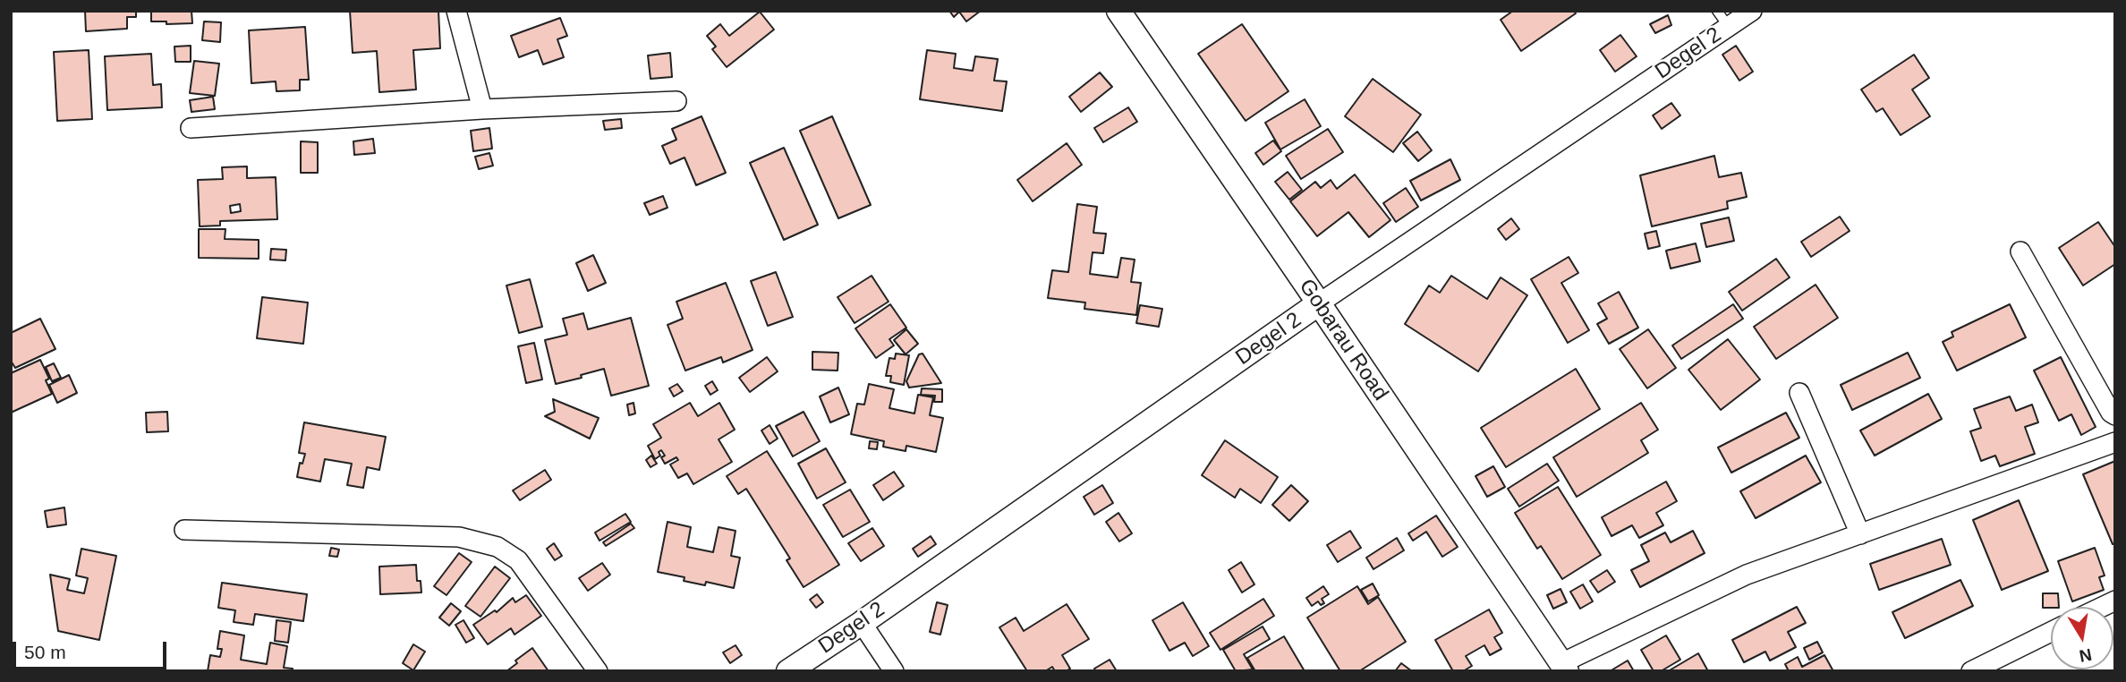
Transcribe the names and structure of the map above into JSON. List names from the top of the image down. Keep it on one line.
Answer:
{"streets":{"street":["Degel 2","Gobarau Road"]},"crossings":[["Degel 2","Gobarau Road"]],"scale_bar":"50 m","north":"bottom"}
